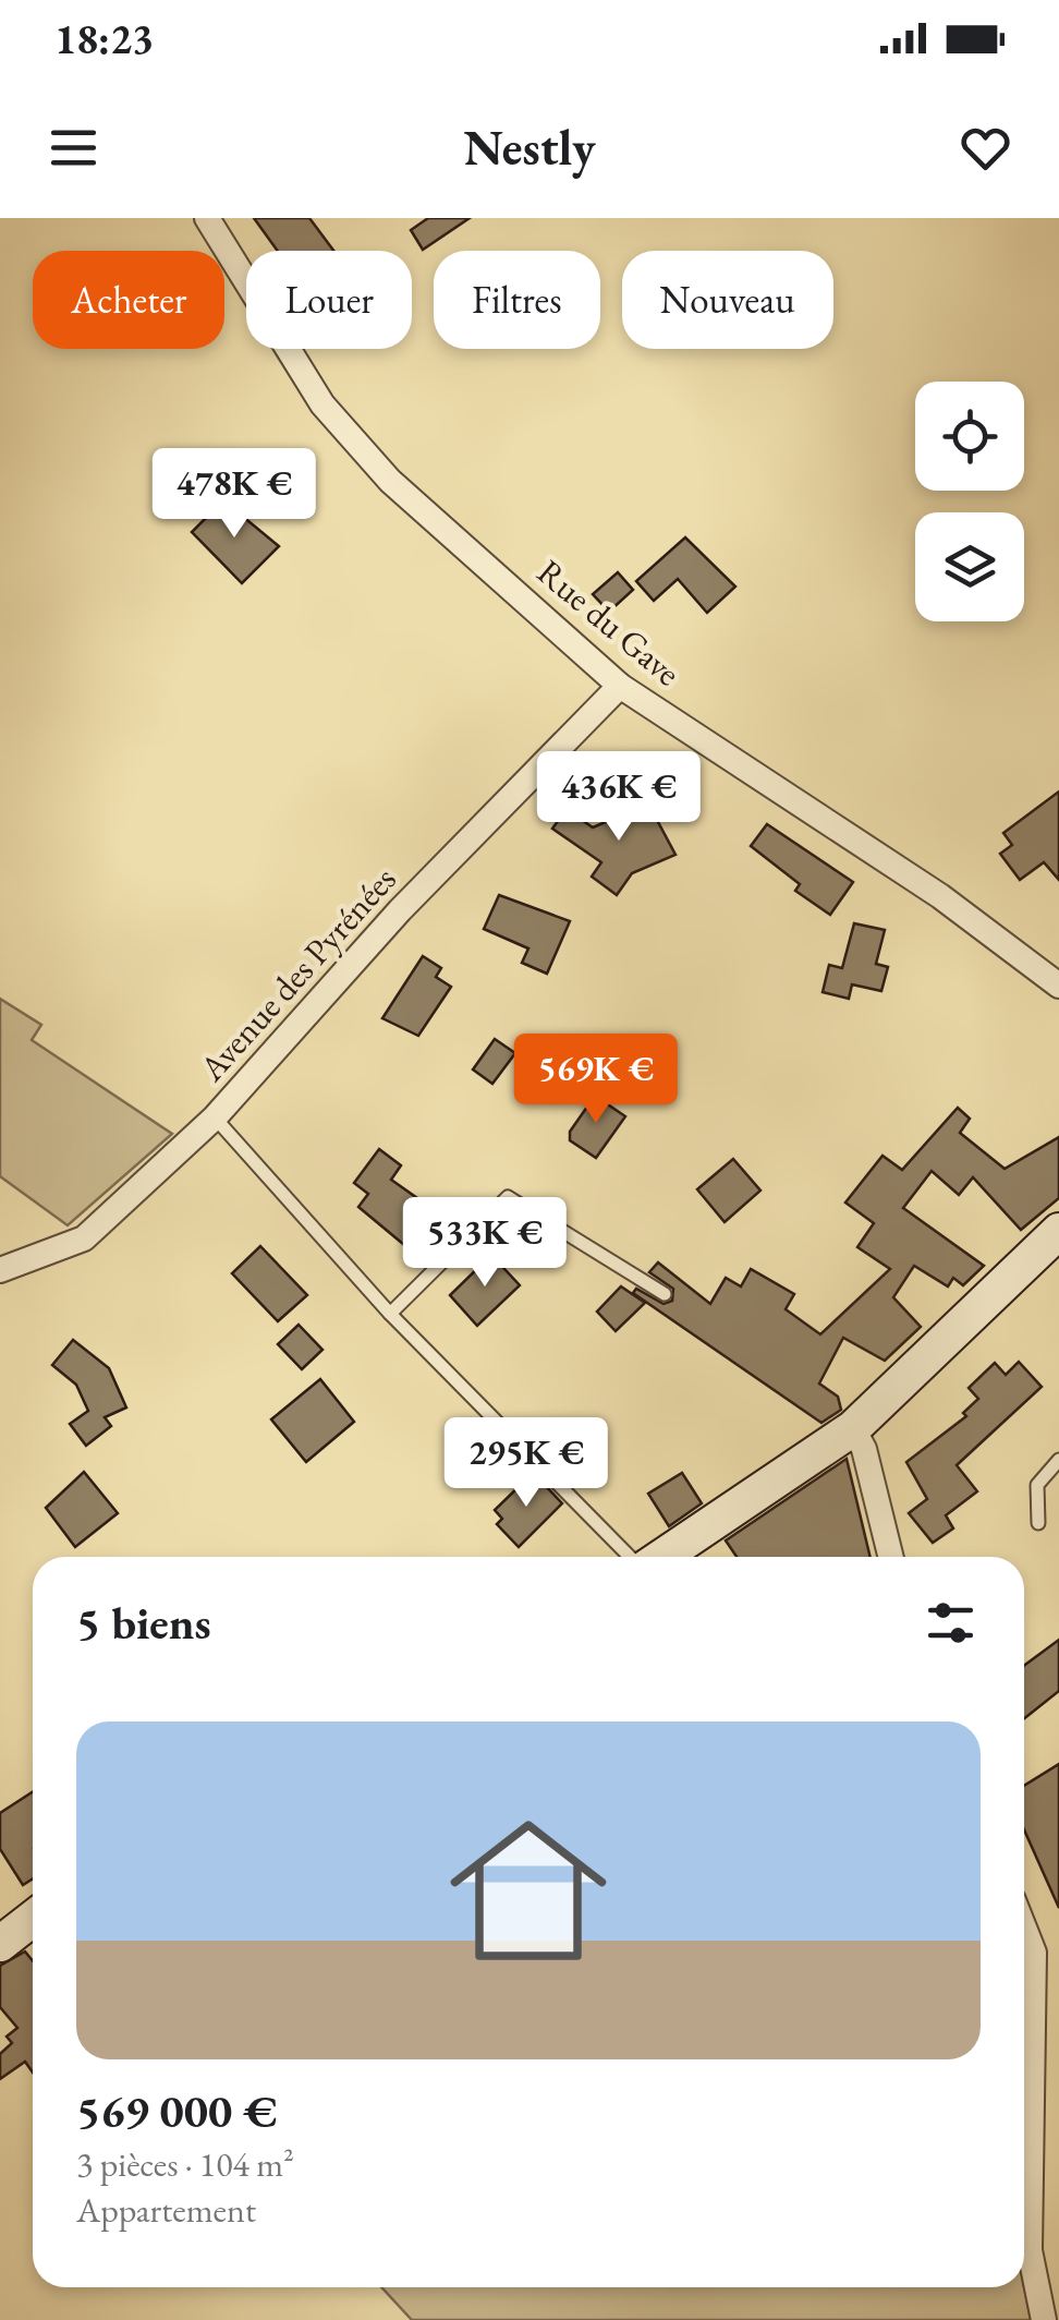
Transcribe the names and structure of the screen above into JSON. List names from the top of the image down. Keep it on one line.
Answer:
{"streets":{"street":["Rue du Gave","Avenue des Pyrénées"]},"crossings":[["Rue du Gave","Avenue des Pyrénées"]],"page":{"status":"18:23","header":"Nestly","chip":["Acheter","Louer","Filtres","Nouveau"],"price":["478K €","436K €","569K €","533K €","295K €"],"heading":"5 biens","list":[{"name":"569 000 €","note":"3 pièces · 104 m² · Appartement"}]}}
